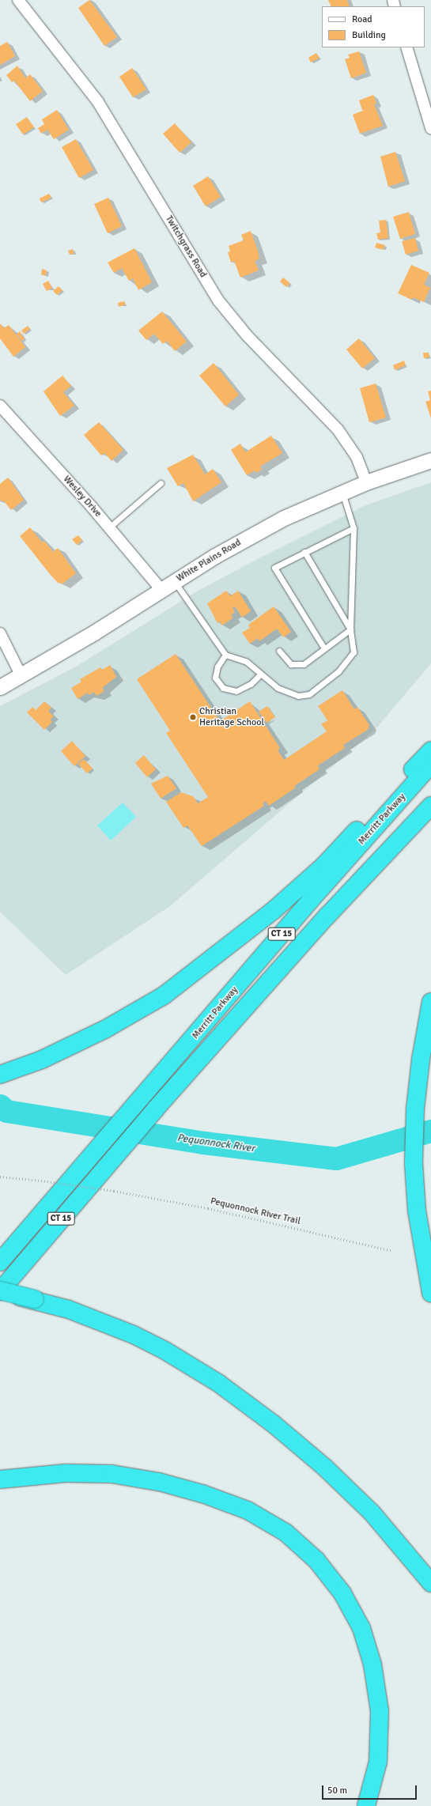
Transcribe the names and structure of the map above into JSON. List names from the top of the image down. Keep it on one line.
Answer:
{"streets":{"highway":["Merritt Parkway","CT 15"],"main road":["White Plains Road"],"street":["Twitchgrass Road","Wesley Drive"],"path":["Pequonnock River Trail"]},"crossings":[["Twitchgrass Road","White Plains Road"],["Wesley Drive","White Plains Road"]],"water":["Pequonnock River"],"places":["Christian Heritage School"],"legend":["Road","Building"],"scale_bar":"50 m"}
